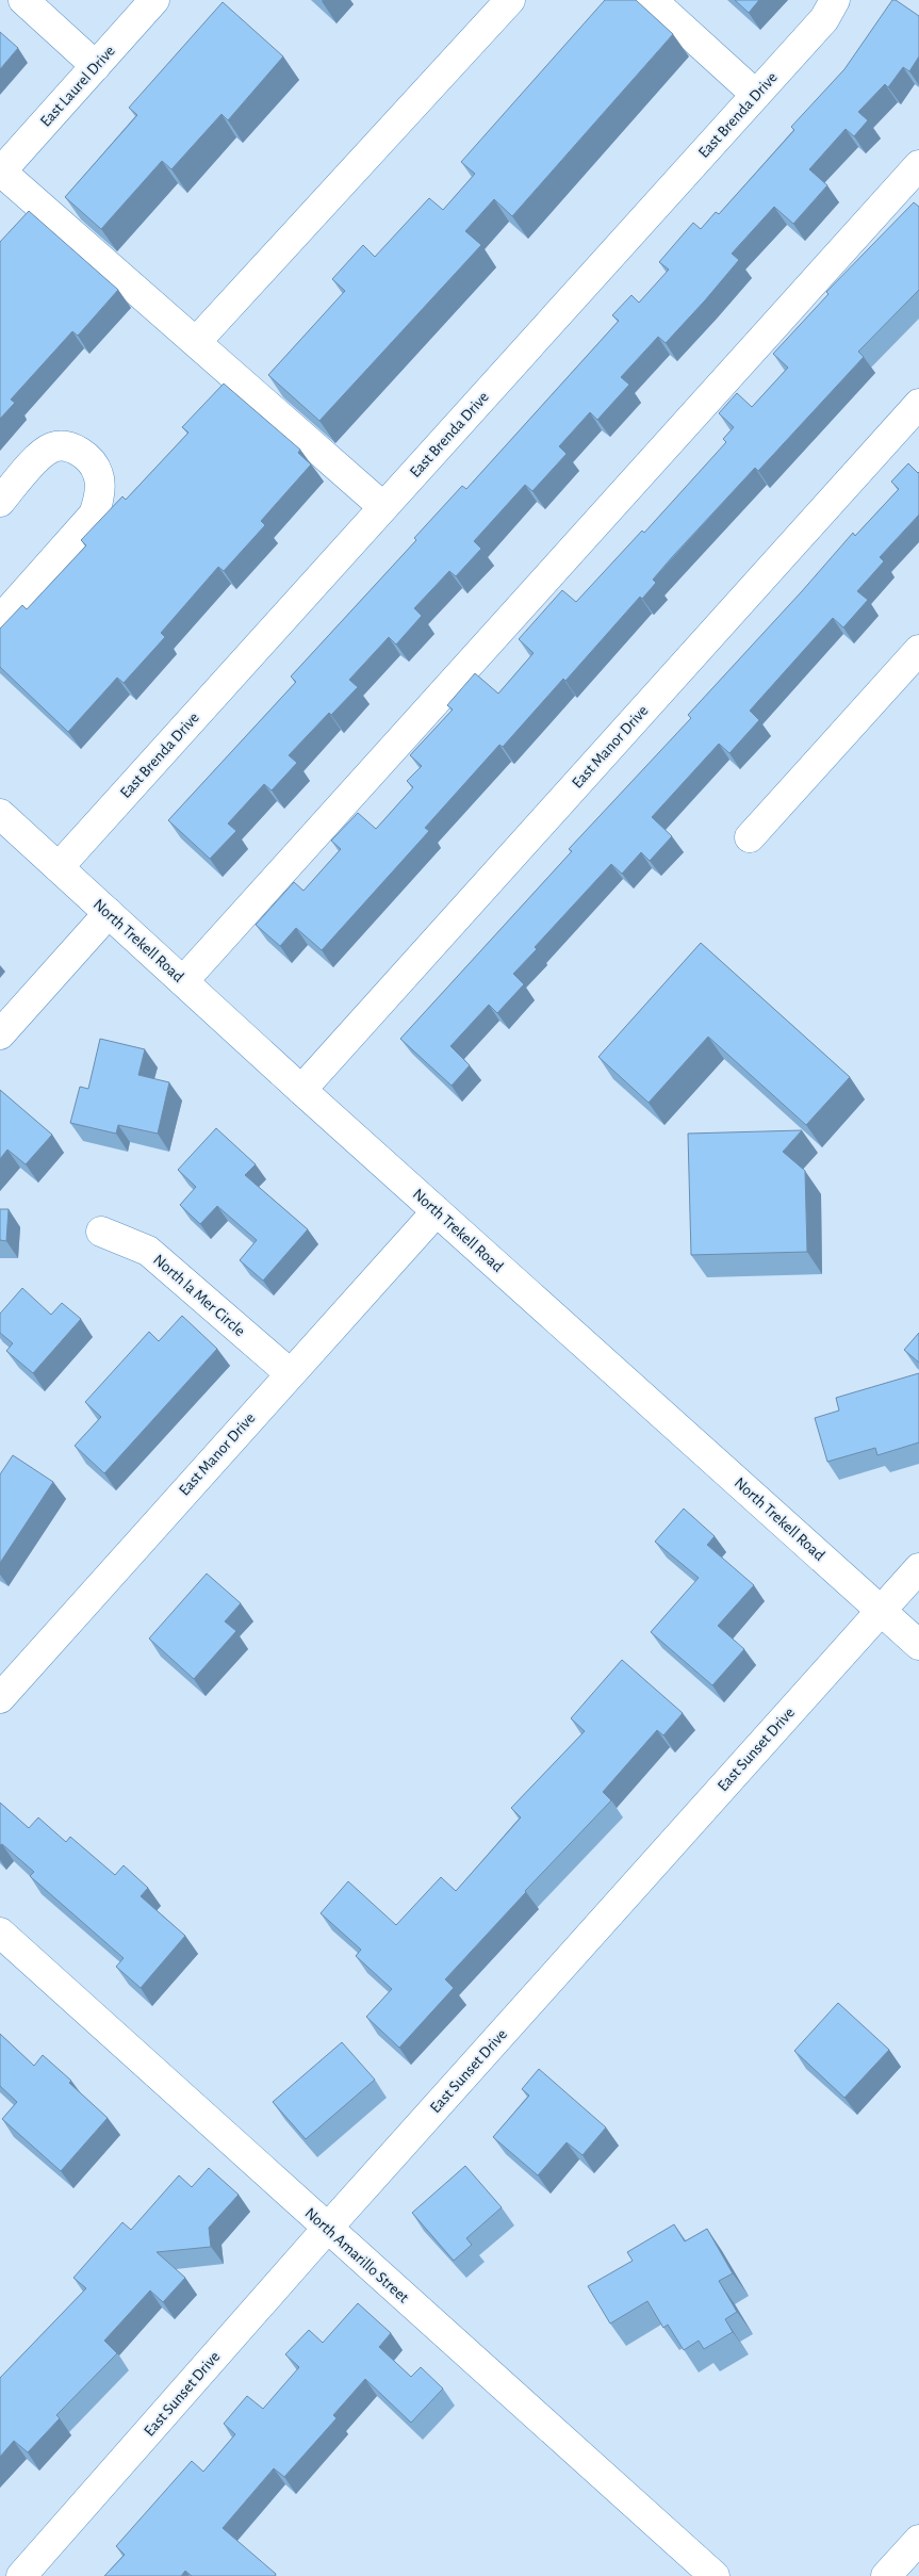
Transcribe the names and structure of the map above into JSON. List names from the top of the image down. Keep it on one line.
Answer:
{"streets":{"street":["East Laurel Drive","East Brenda Drive","East Manor Drive","North Trekell Road","North la Mer Circle","East Sunset Drive","North Amarillo Street"]},"crossings":[["East Brenda Drive","North Trekell Road"],["East Manor Drive","North Trekell Road"],["East Manor Drive","North la Mer Circle"],["North Trekell Road","East Sunset Drive"],["East Sunset Drive","North Amarillo Street"]]}
